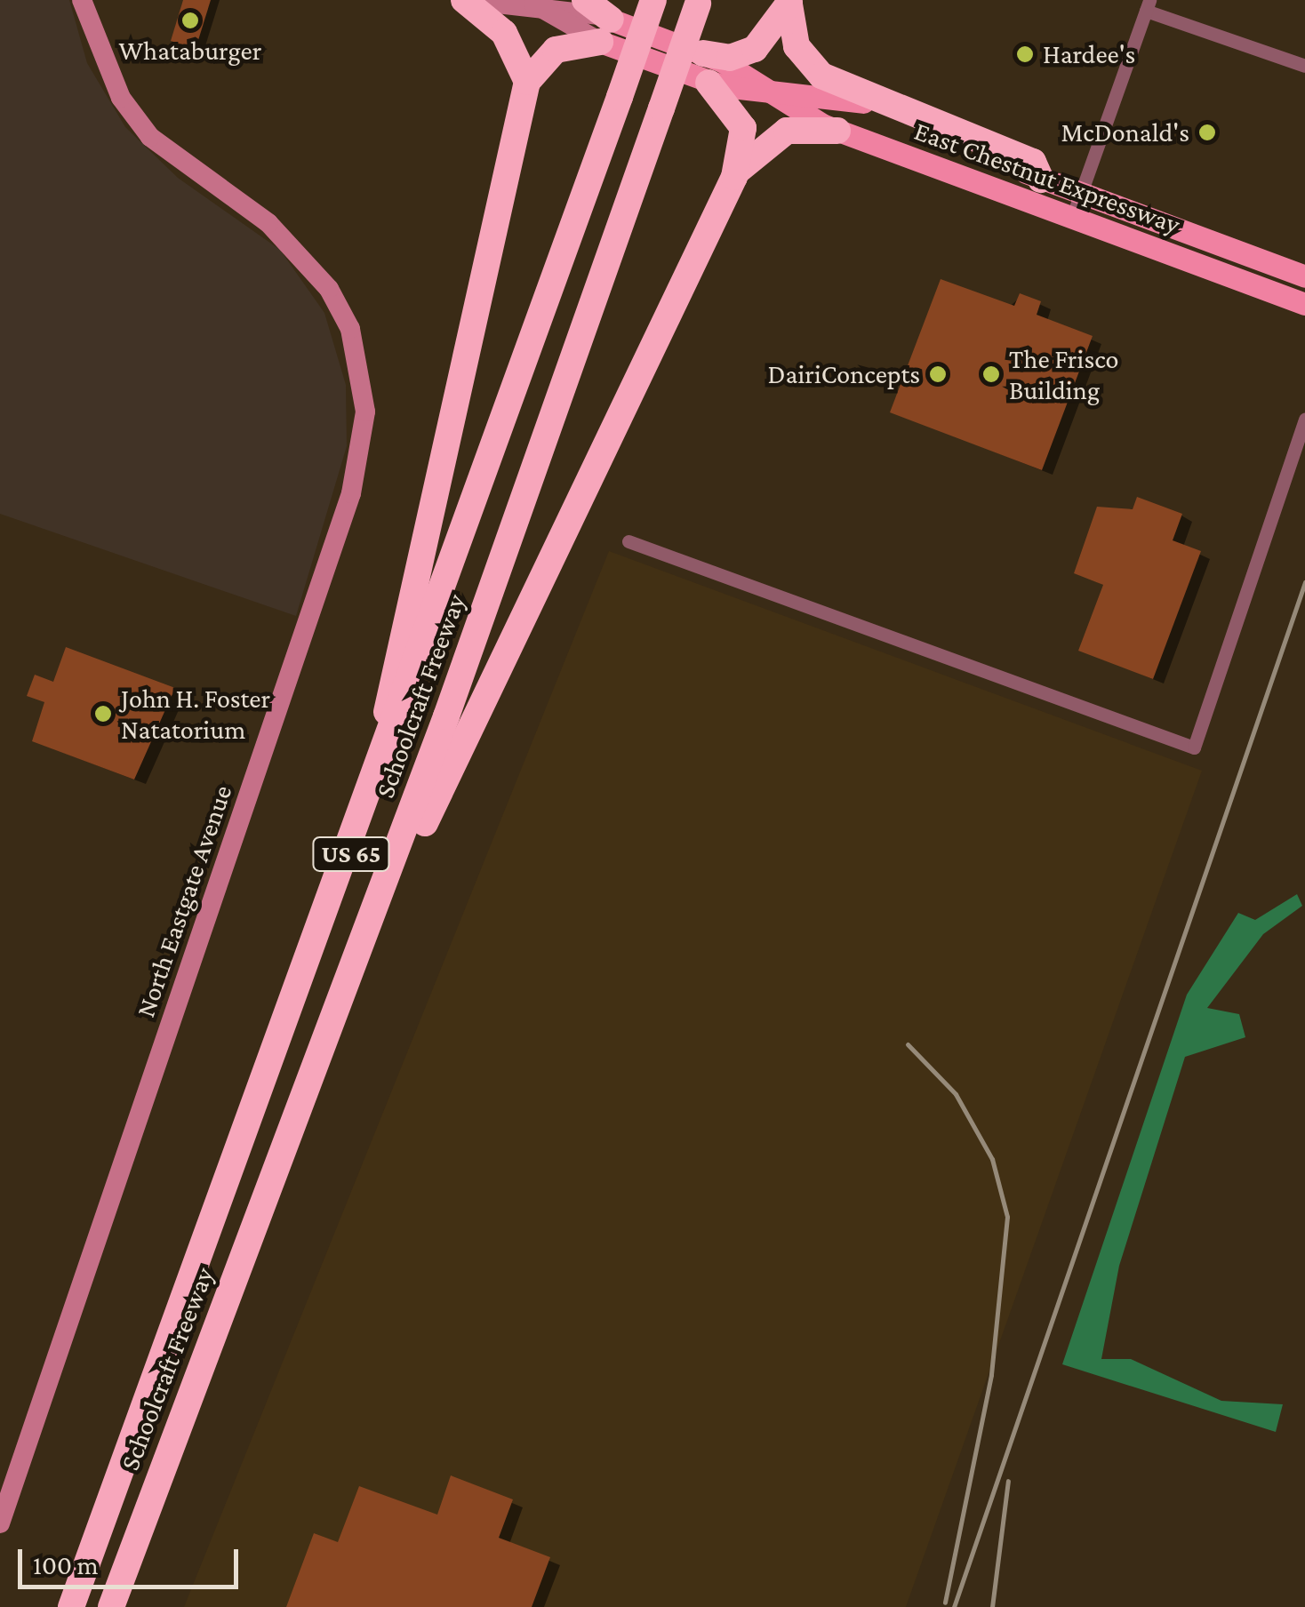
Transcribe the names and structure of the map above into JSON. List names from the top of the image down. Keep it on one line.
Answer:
{"streets":{"highway":["Schoolcraft Freeway","US 65"],"main road":["East Chestnut Expressway"],"street":["North Eastgate Avenue"]},"places":["Whataburger","Hardee's","McDonald's","DairiConcepts","The Frisco Building","John H. Foster Natatorium"],"scale_bar":"100 m"}
